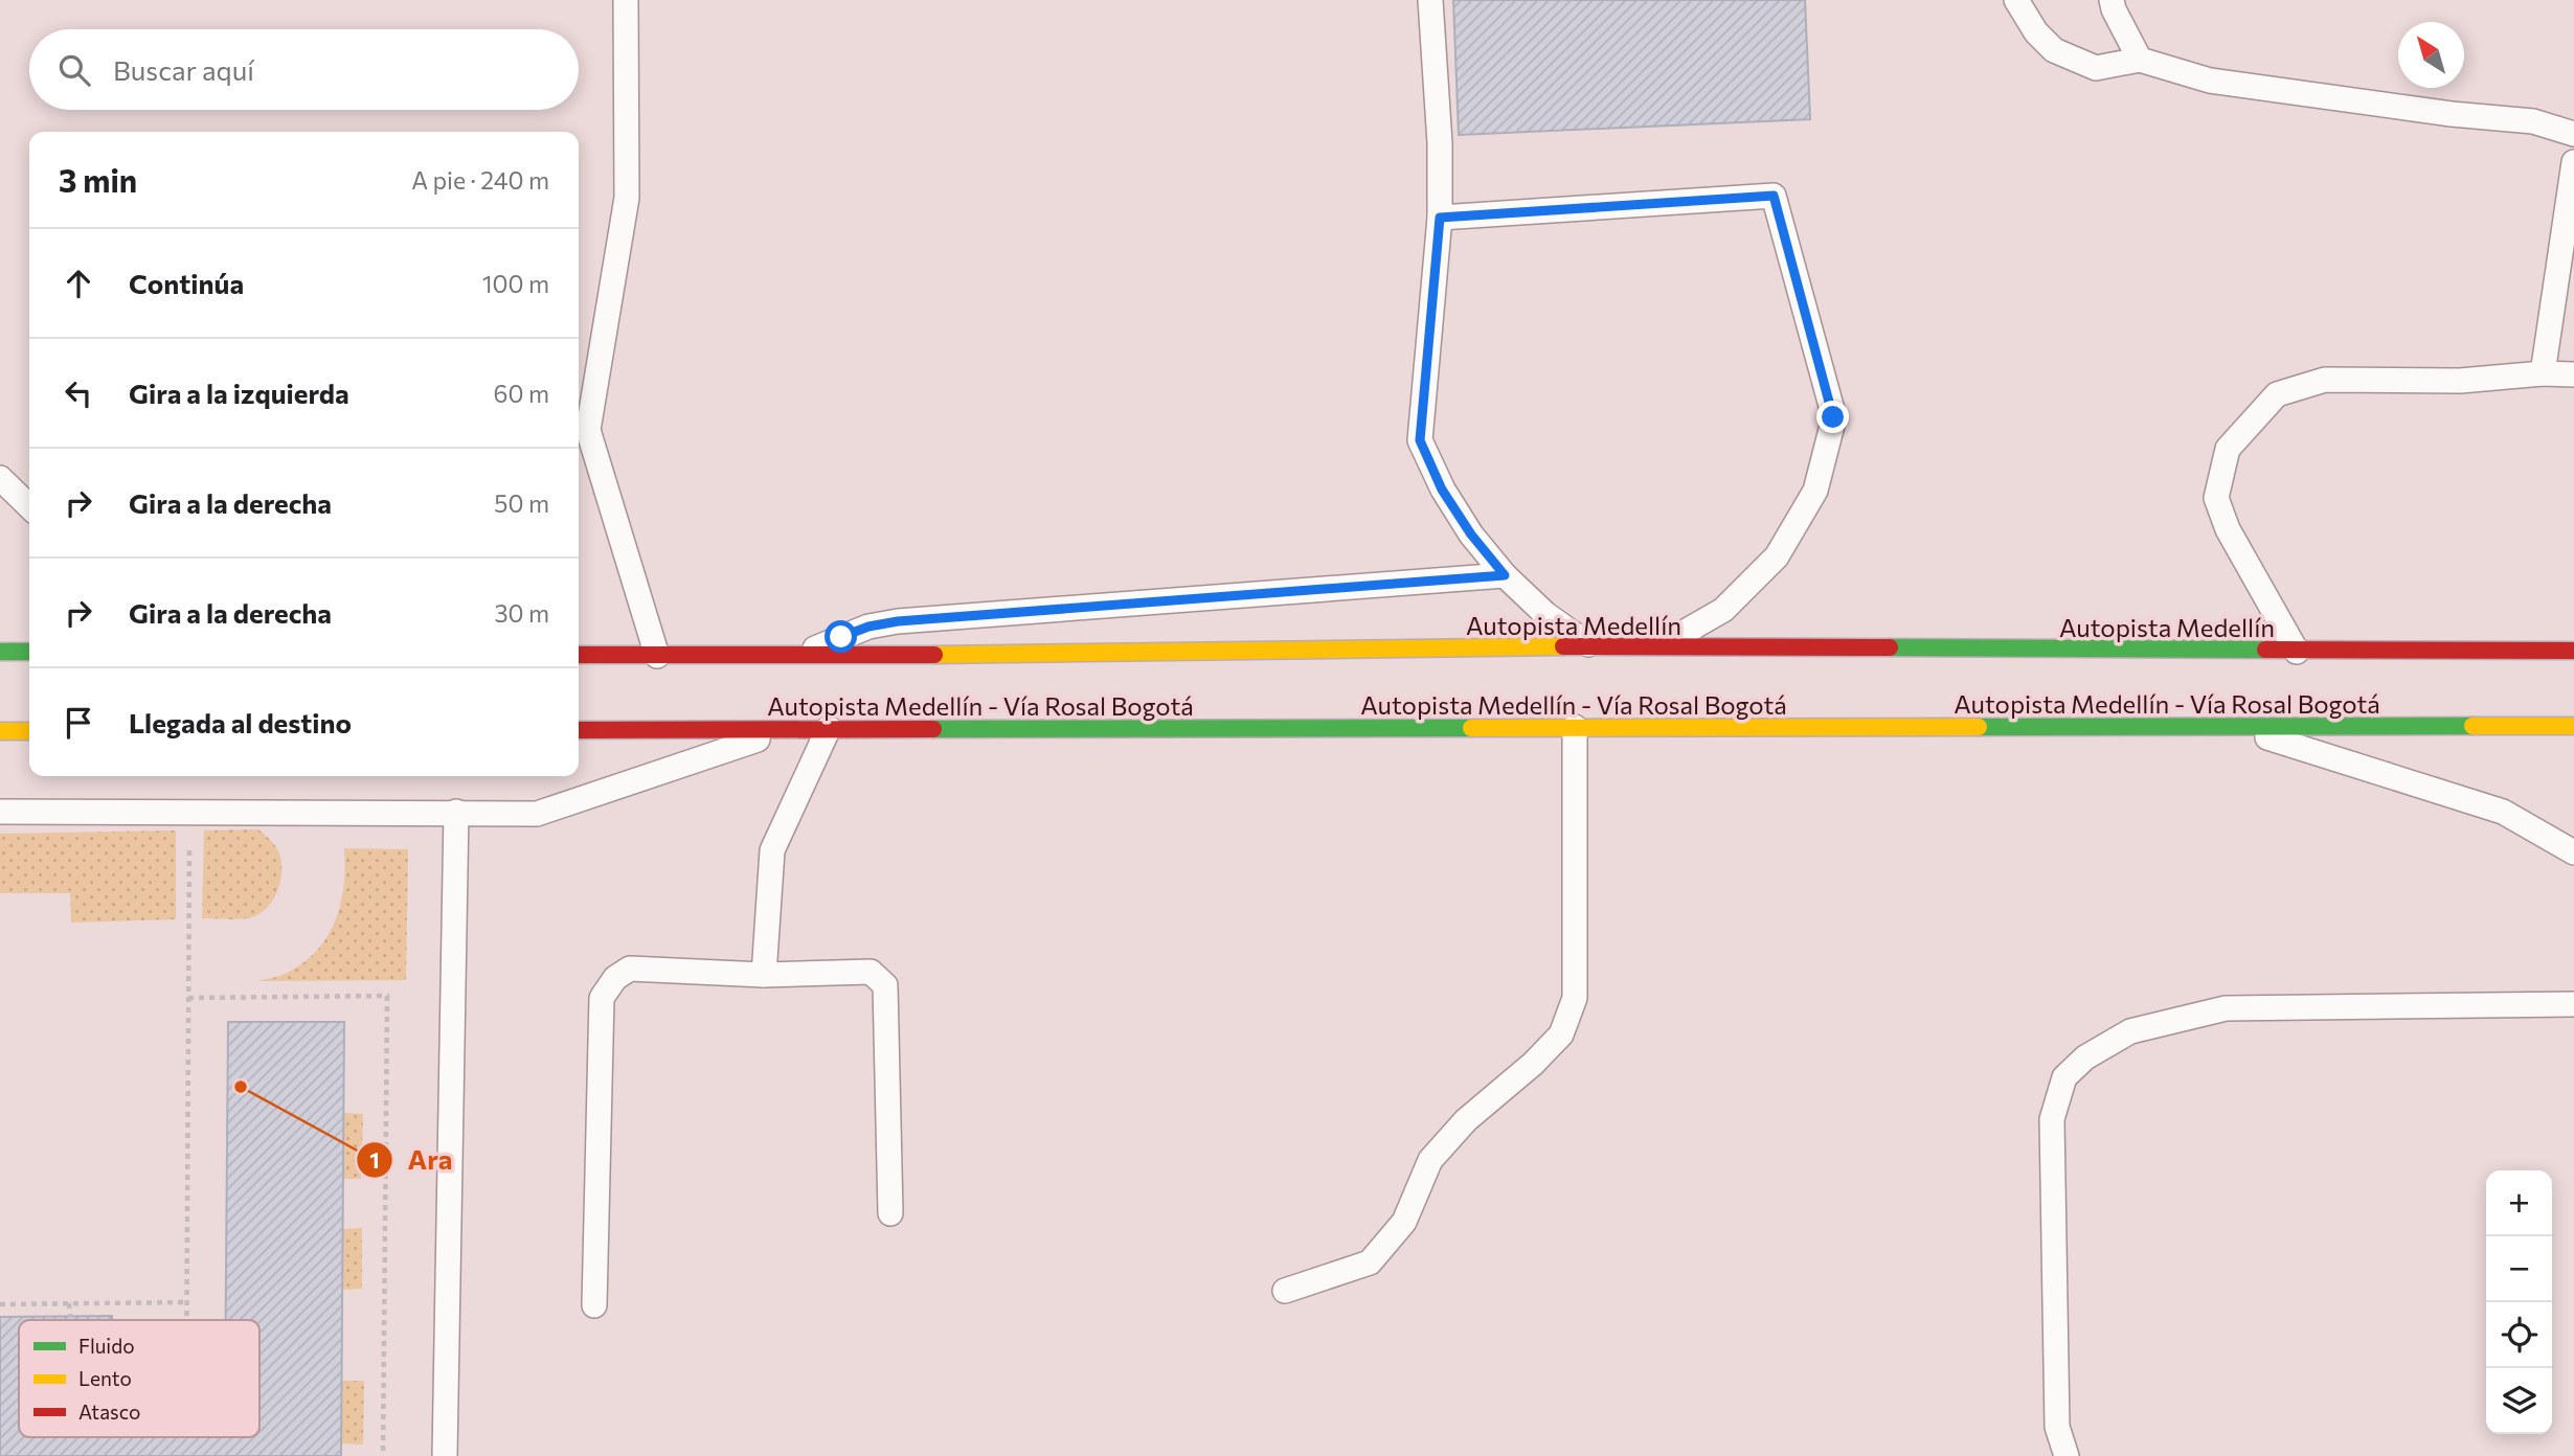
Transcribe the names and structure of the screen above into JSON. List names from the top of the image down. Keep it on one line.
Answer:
{"streets":{"highway":["Autopista Medellín","Autopista Medellín - Vía Rosal Bogotá"]},"places":["Ara"],"legend":["Fluido","Lento","Atasco"],"north":"top left","page":{"search":"Buscar aquí","heading":["3 min","A pie · 240 m"],"list":[["Continúa","100 m"],["Gira a la izquierda","60 m"],["Gira a la derecha","50 m"],["Gira a la derecha","30 m"],"Llegada al destino"],"map_buttons":["+","−"]}}
